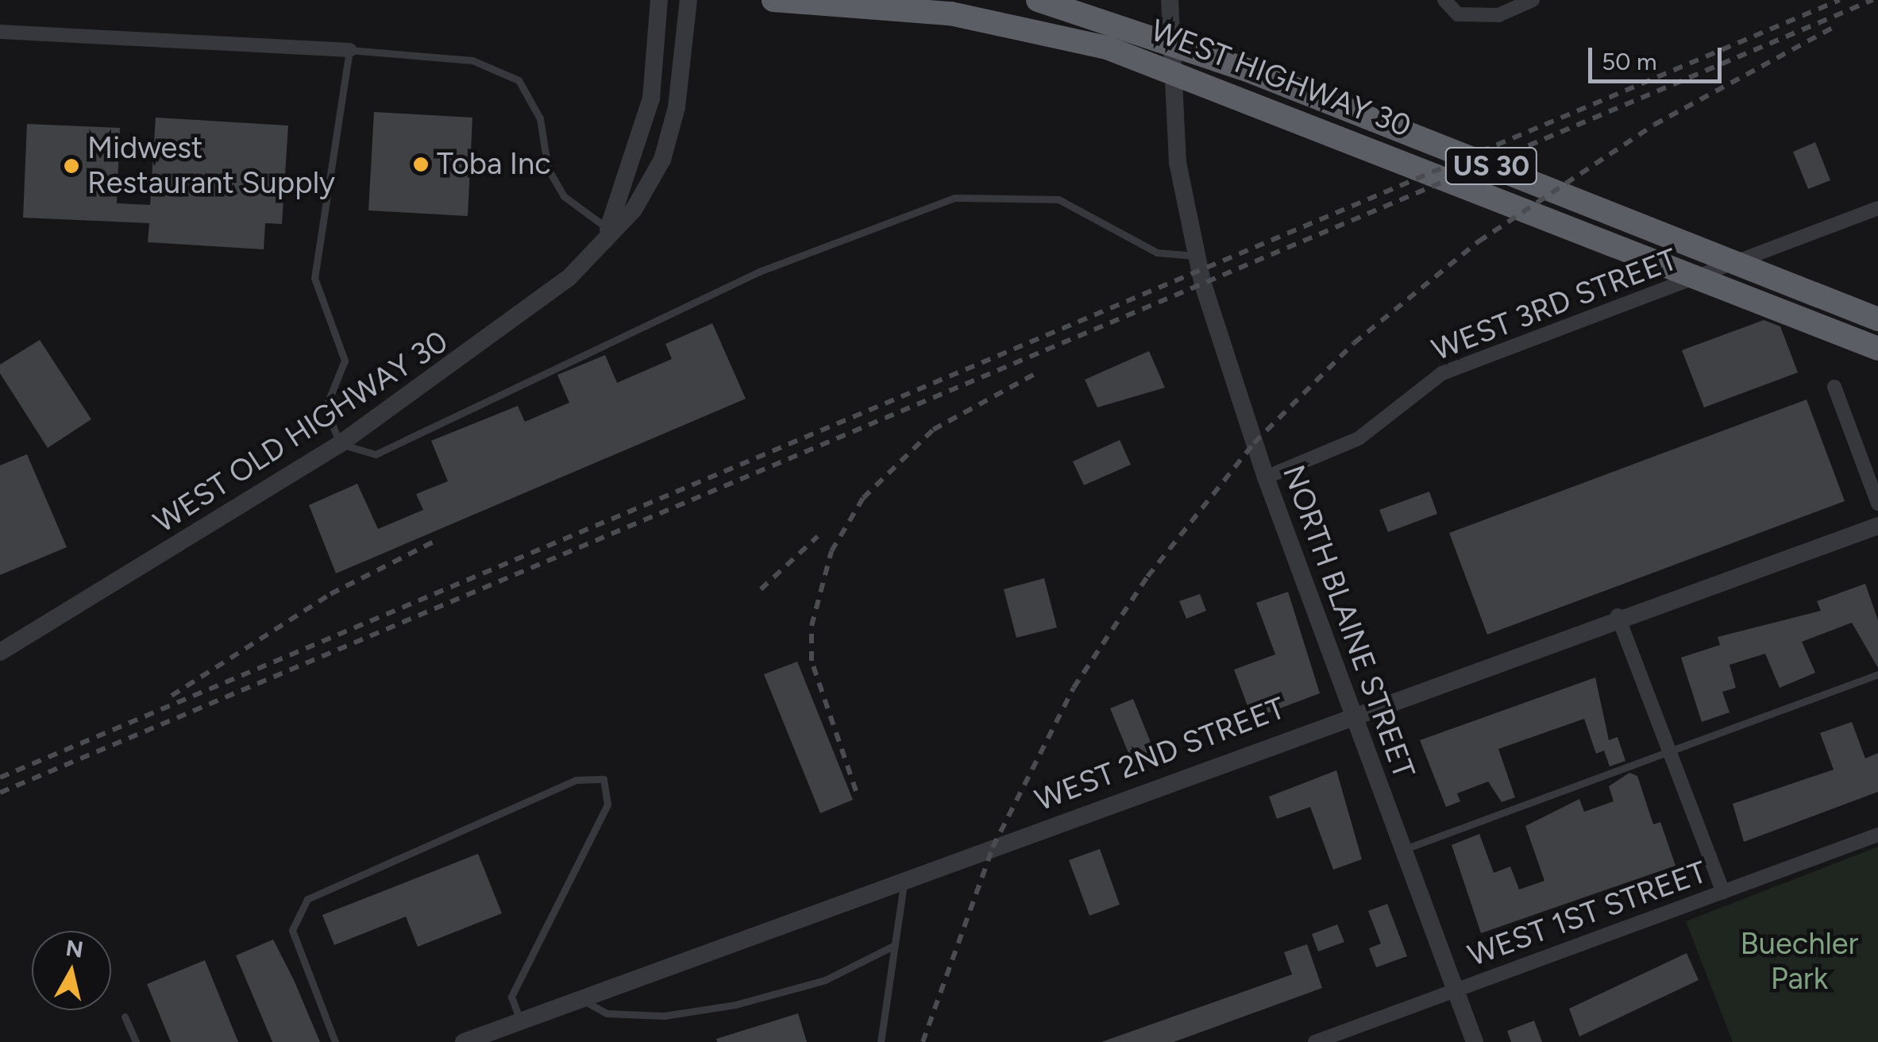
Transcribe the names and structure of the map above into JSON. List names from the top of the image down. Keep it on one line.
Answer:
{"streets":{"highway":["WEST HIGHWAY 30","US 30"],"street":["WEST 3RD STREET","WEST OLD HIGHWAY 30","NORTH BLAINE STREET","WEST 2ND STREET","WEST 1ST STREET"]},"crossings":[["WEST 3RD STREET","NORTH BLAINE STREET"],["NORTH BLAINE STREET","WEST 2ND STREET"],["NORTH BLAINE STREET","WEST 1ST STREET"]],"parks":["Buechler Park"],"places":["Toba Inc","Midwest Restaurant Supply"],"scale_bar":"50 m","north":"top"}
